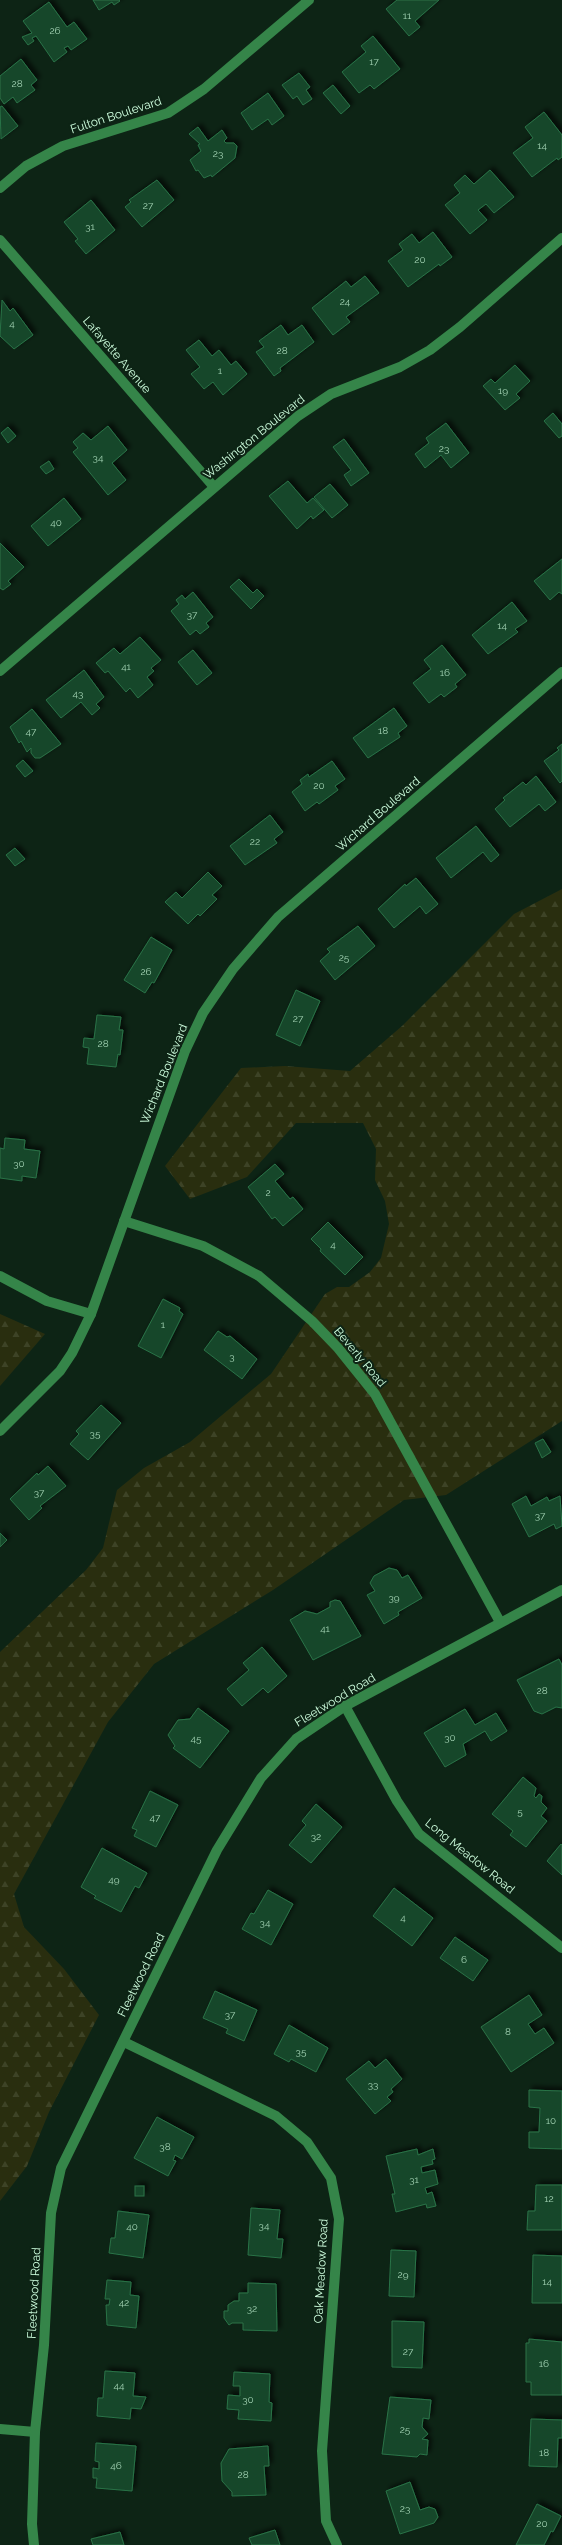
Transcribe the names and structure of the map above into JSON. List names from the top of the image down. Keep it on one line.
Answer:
{"streets":{"street":["Fulton Boulevard","Lafayette Avenue","Washington Boulevard","Wichard Boulevard","Beverly Road","Fleetwood Road","Long Meadow Road","Oak Meadow Road"]},"crossings":[["Lafayette Avenue","Washington Boulevard"],["Wichard Boulevard","Beverly Road"],["Beverly Road","Fleetwood Road"],["Fleetwood Road","Long Meadow Road"],["Fleetwood Road","Oak Meadow Road"]],"house_numbers":["11","26","17","28","14","23","27","31","20","24","4","28","1","19","23","34","40","37","14","41","16","43","18","47","20","22","25","26","27","28","30","2","4","1","3","35","37","37","39","41","28","30","45","5","47","32","49","4","34","6","37","8","35","33","10","38","31","12","34","40","29","14","42","32","27","16","44","30","25","18","46","28","23","20"]}
